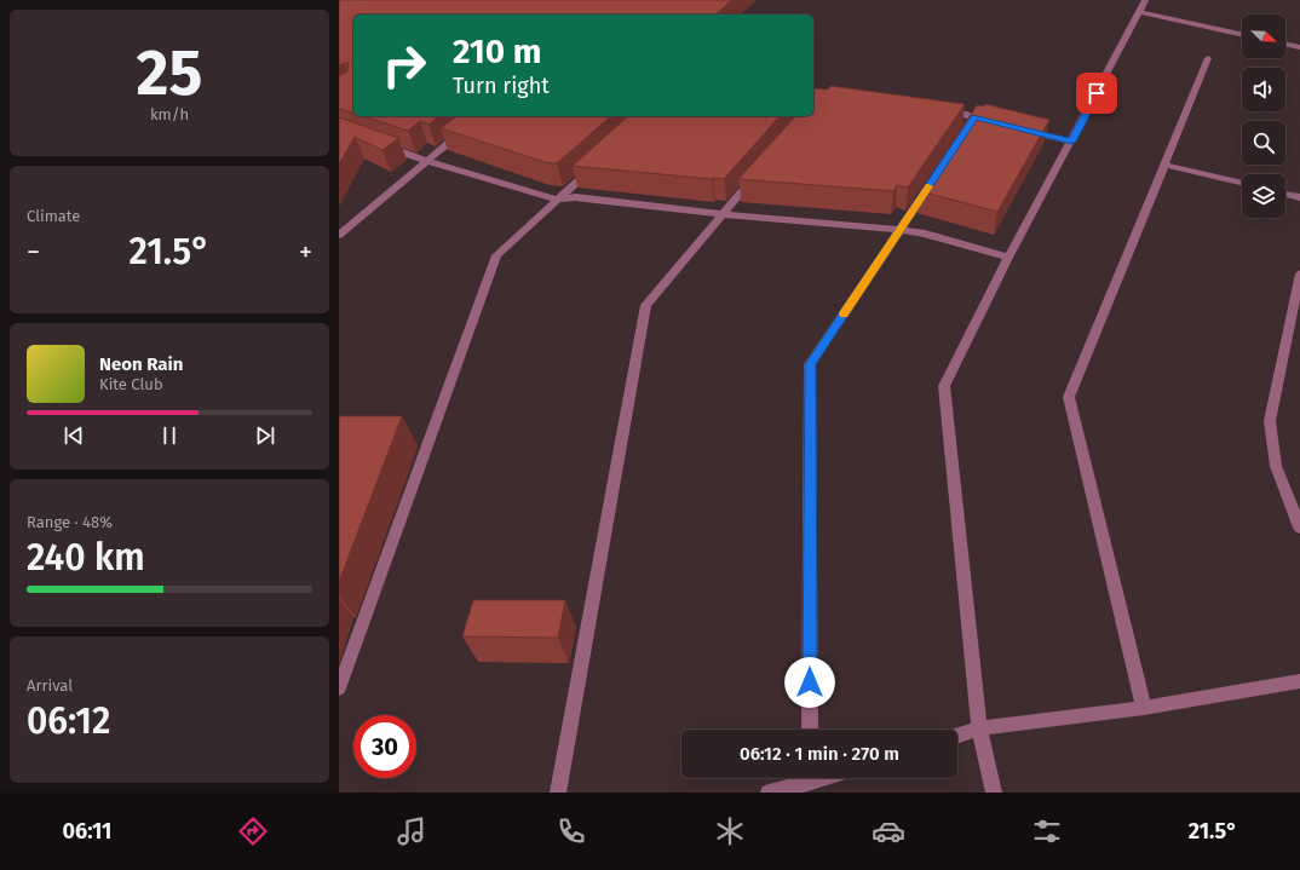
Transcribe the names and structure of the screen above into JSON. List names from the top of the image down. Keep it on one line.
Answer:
{"north":"bottom right","page":{"tile":[["25","km/h"],"Climate",["Range · 48%","240 km"],["Arrival","06:12"]],"turn":["210 m","Turn right"],"heat":["−","21.5°","+"],"song":["Neon Rain","Kite Club"],"limit":"30","trip":"06:12 · 1 min · 270 m","tabs":["06:11","21.5°"]}}
